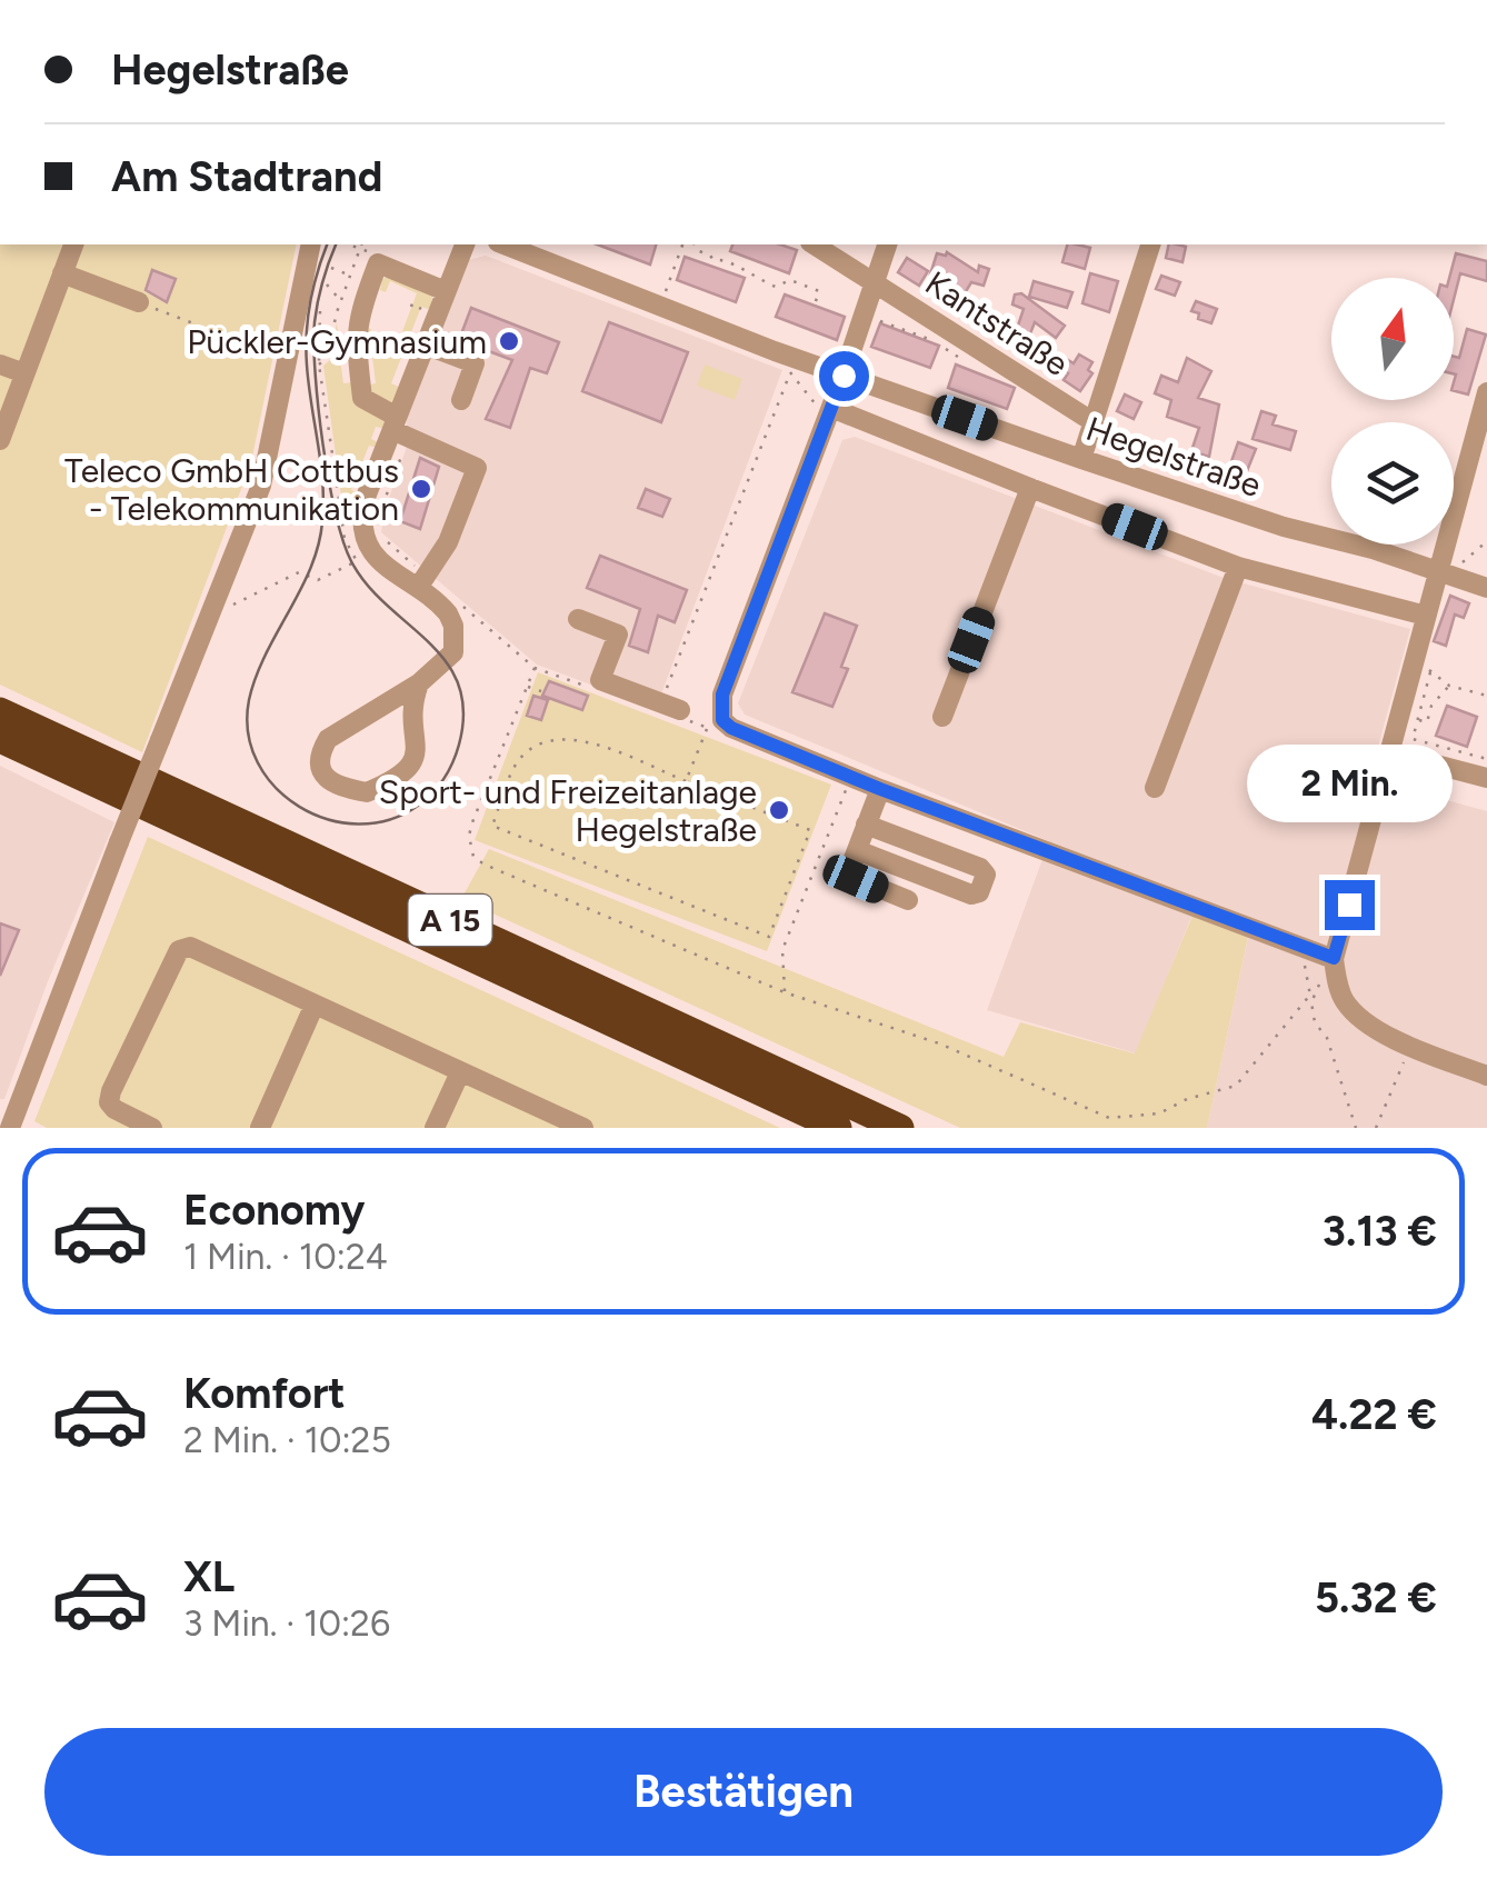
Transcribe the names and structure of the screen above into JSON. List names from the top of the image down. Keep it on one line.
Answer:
{"streets":{"highway":["A 15"],"street":["Kantstraße","Hegelstraße"]},"places":["Pückler-Gymnasium","Teleco GmbH Cottbus - Telekommunikation","Sport- und Freizeitanlage Hegelstraße"],"north":"top","page":{"banner":["Hegelstraße","Am Stadtrand"],"bubble":"2 Min.","list":[{"name":"Economy","note":"1 Min. · 10:24","value":"3.13 €"},{"name":"Komfort","note":"2 Min. · 10:25","value":"4.22 €"},{"name":"XL","note":"3 Min. · 10:26","value":"5.32 €"}],"buttons":"Bestätigen"}}
